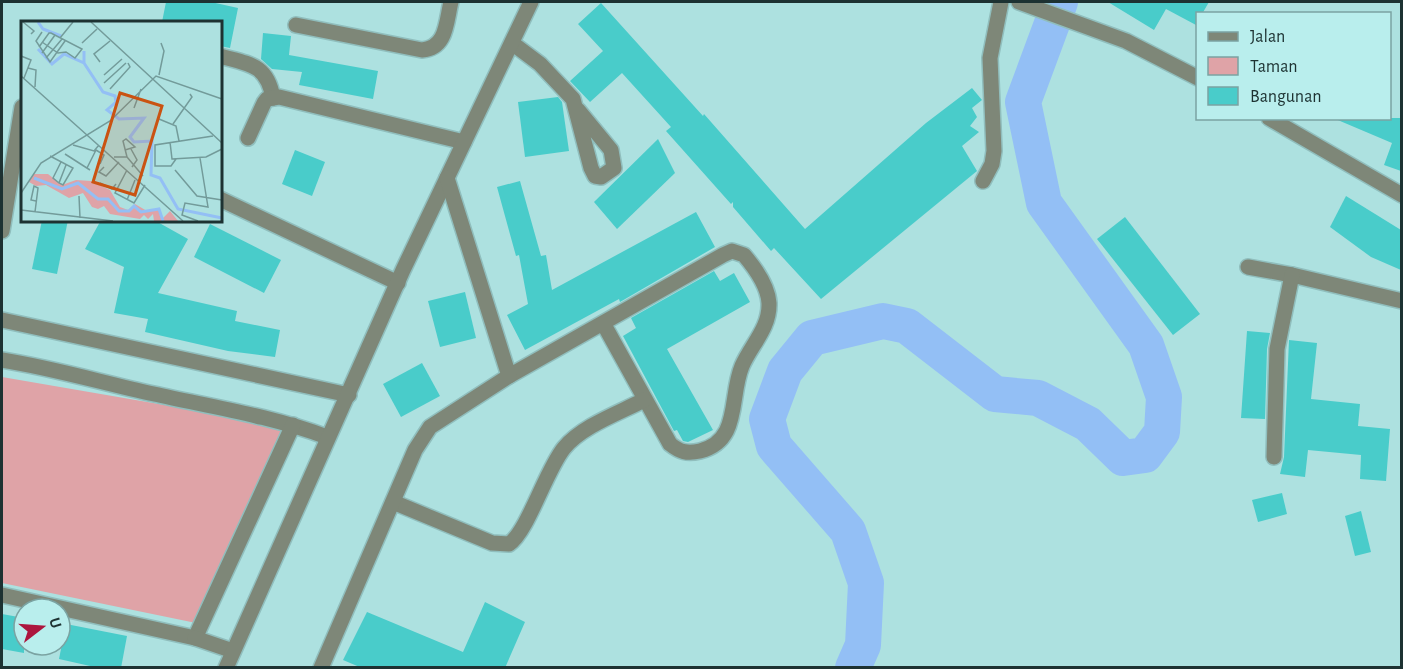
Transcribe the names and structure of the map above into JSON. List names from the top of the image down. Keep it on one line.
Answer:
{"legend":["Jalan","Taman","Bangunan"],"north":"right"}
